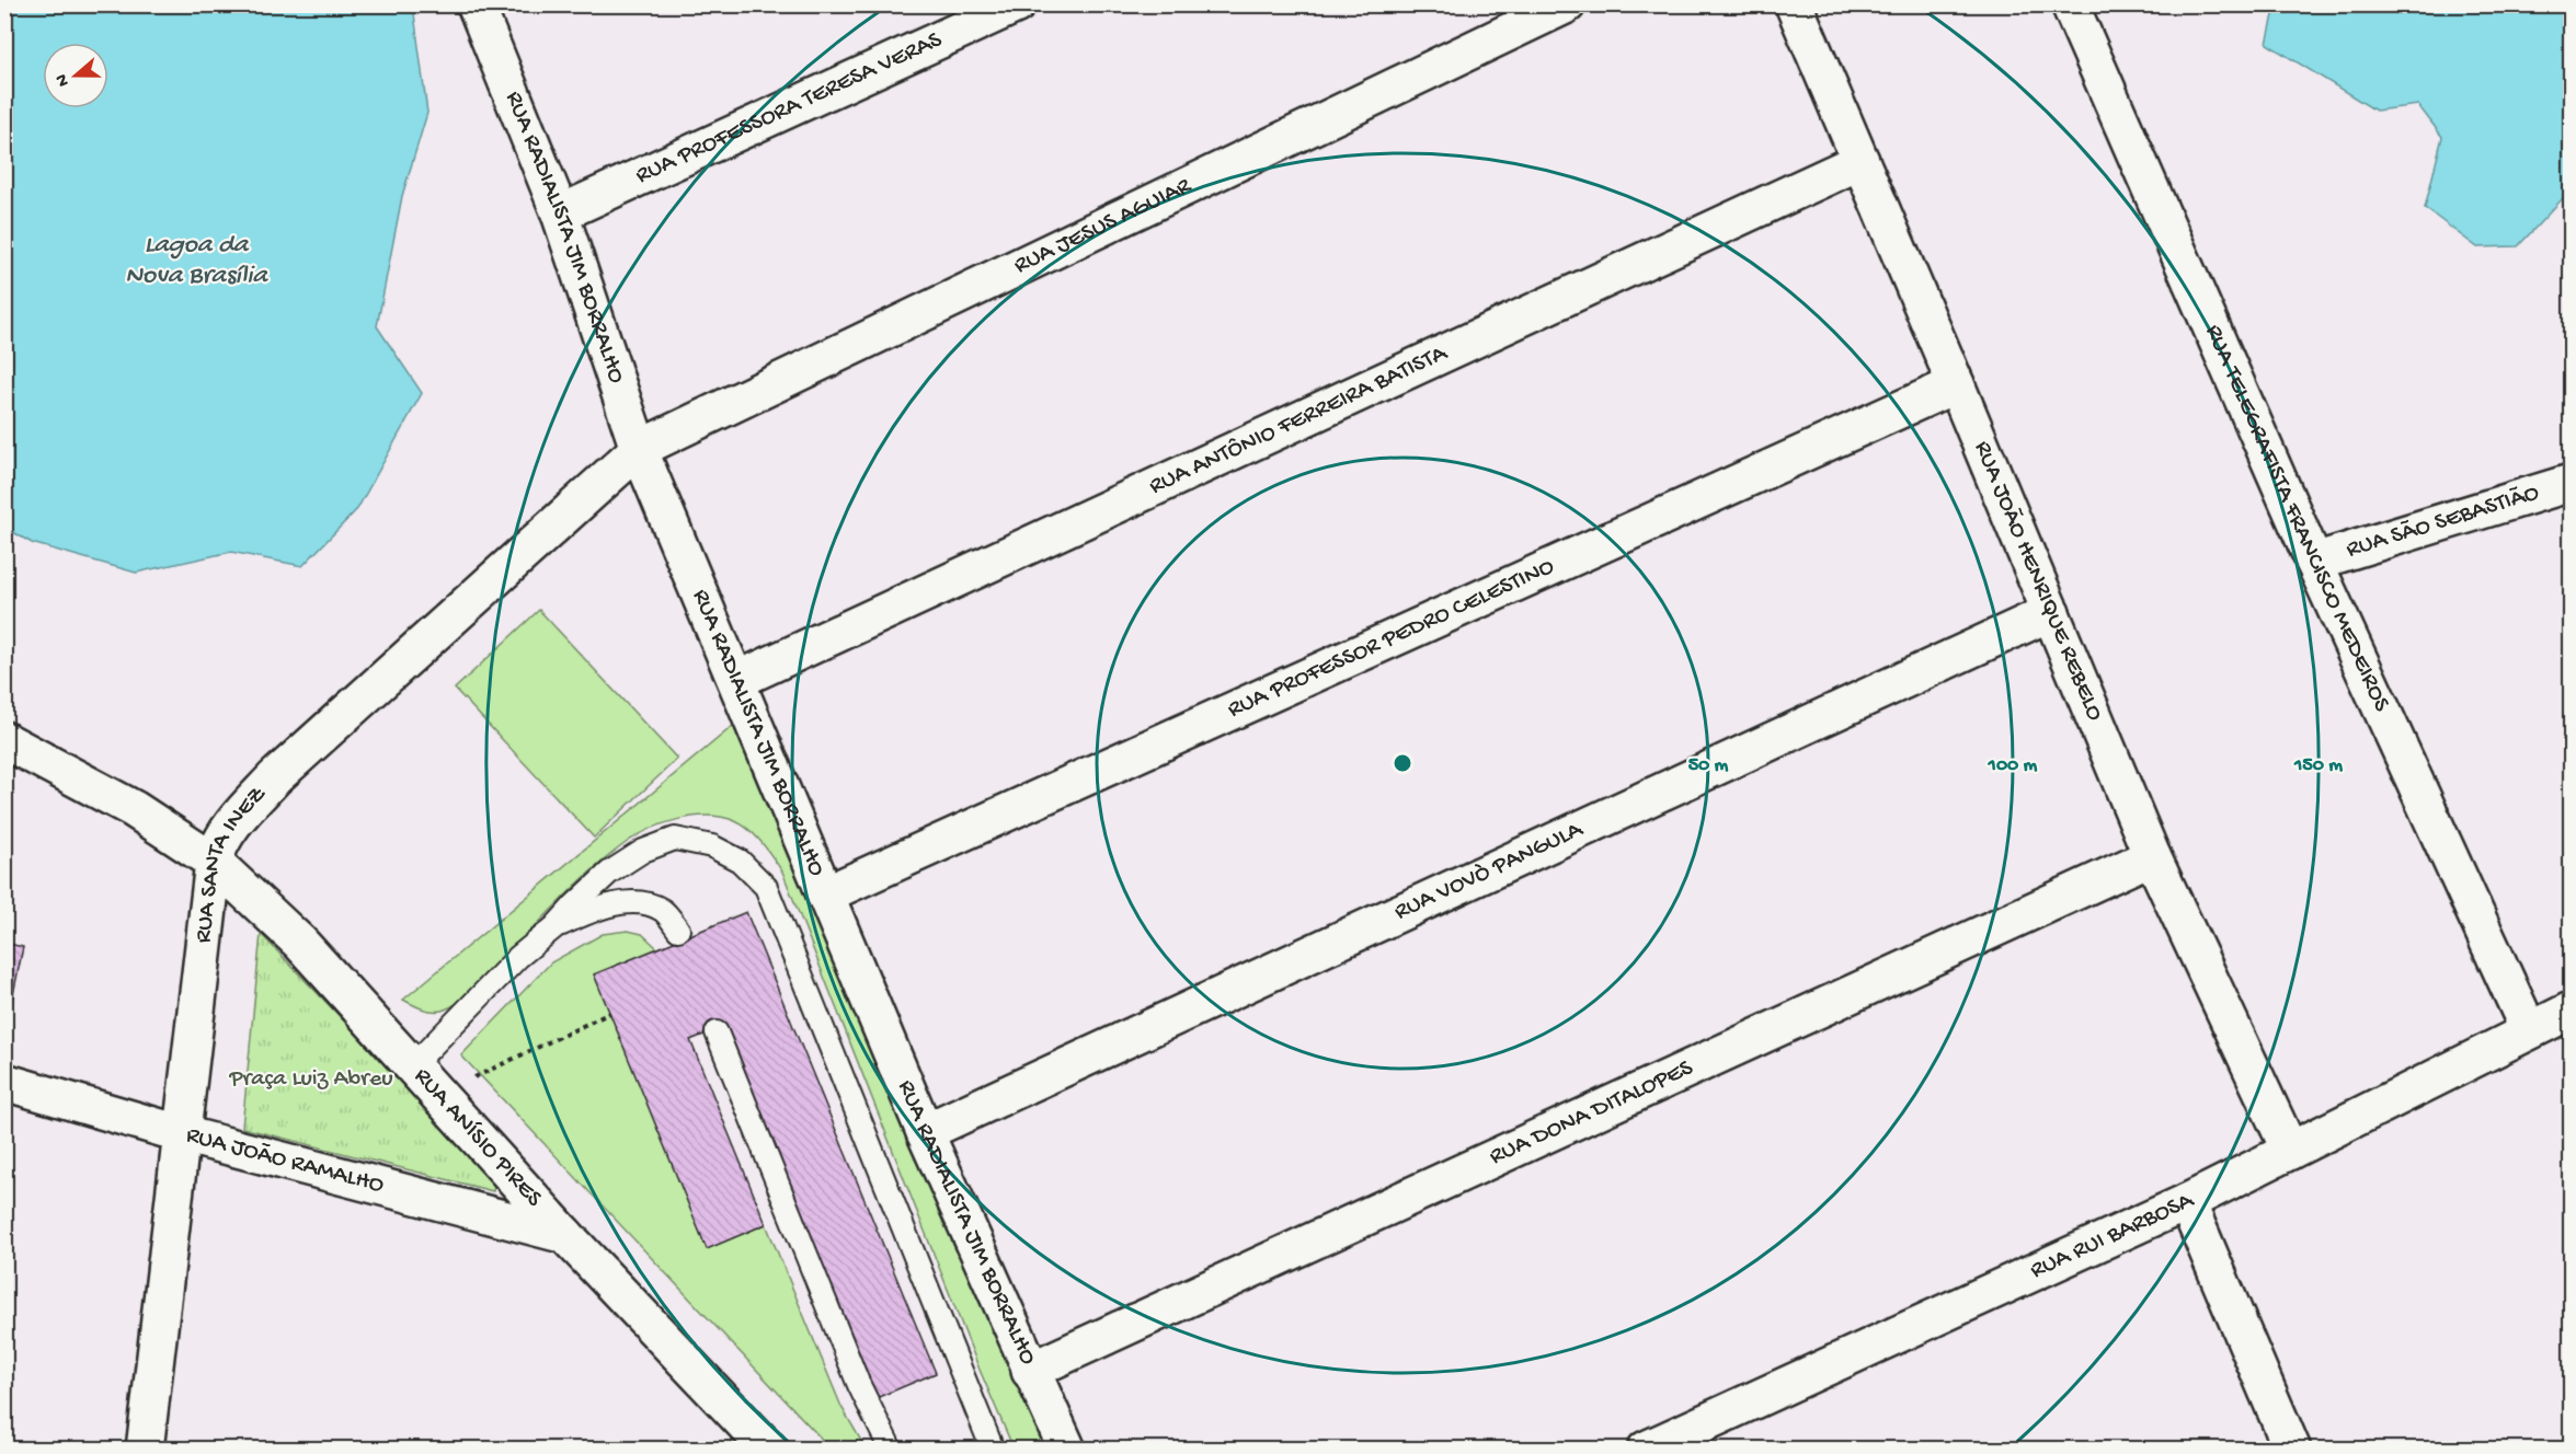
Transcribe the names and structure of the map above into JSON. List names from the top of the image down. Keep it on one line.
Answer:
{"streets":{"street":["RUA PROFESSORA TERESA VERAS","RUA JESUS AGUIAR","RUA RADIALISTA JIM BORRALHO","RUA ANTÔNIO FERREIRA BATISTA","RUA TELEGRAFISTA FRANCISCO MEDEIROS","RUA SÃO SEBASTIÃO","RUA JOÃO HENRIQUE REBELO","RUA PROFESSOR PEDRO CELESTINO","RUA SANTA INEZ","RUA VOVÒ PANGULA","RUA DONA DITALOPES","RUA ANÍSIO PIRES","RUA JOÃO RAMALHO","RUA RUI BARBOSA"]},"crossings":[["RUA PROFESSORA TERESA VERAS","RUA RADIALISTA JIM BORRALHO"],["RUA JESUS AGUIAR","RUA RADIALISTA JIM BORRALHO"],["RUA JESUS AGUIAR","RUA SANTA INEZ"],["RUA RADIALISTA JIM BORRALHO","RUA ANTÔNIO FERREIRA BATISTA"],["RUA RADIALISTA JIM BORRALHO","RUA PROFESSOR PEDRO CELESTINO"],["RUA RADIALISTA JIM BORRALHO","RUA SANTA INEZ"],["RUA RADIALISTA JIM BORRALHO","RUA VOVÒ PANGULA"],["RUA RADIALISTA JIM BORRALHO","RUA DONA DITALOPES"],["RUA ANTÔNIO FERREIRA BATISTA","RUA JOÃO HENRIQUE REBELO"],["RUA TELEGRAFISTA FRANCISCO MEDEIROS","RUA SÃO SEBASTIÃO"],["RUA TELEGRAFISTA FRANCISCO MEDEIROS","RUA RUI BARBOSA"],["RUA JOÃO HENRIQUE REBELO","RUA PROFESSOR PEDRO CELESTINO"],["RUA JOÃO HENRIQUE REBELO","RUA VOVÒ PANGULA"],["RUA JOÃO HENRIQUE REBELO","RUA DONA DITALOPES"],["RUA JOÃO HENRIQUE REBELO","RUA RUI BARBOSA"],["RUA SANTA INEZ","RUA ANÍSIO PIRES"],["RUA SANTA INEZ","RUA JOÃO RAMALHO"],["RUA ANÍSIO PIRES","RUA JOÃO RAMALHO"]],"water":["Lagoa da Nova Brasília"],"parks":["Praça Luiz Abreu"],"north":"left","rings":["50 m","100 m","150 m"]}
